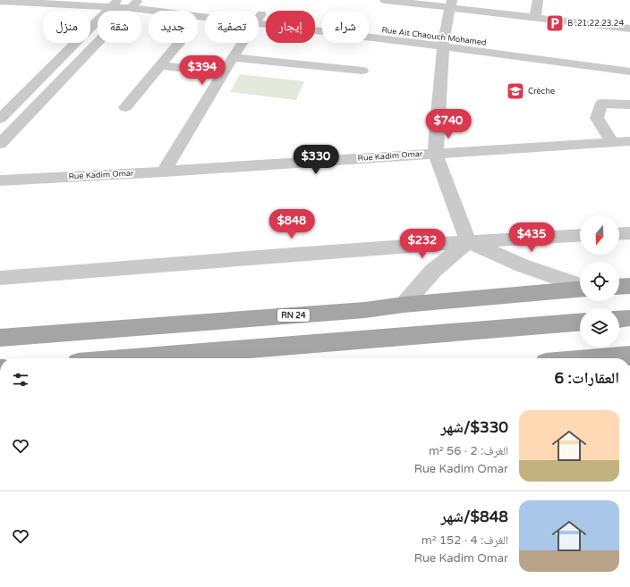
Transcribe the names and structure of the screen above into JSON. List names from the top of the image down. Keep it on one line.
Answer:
{"streets":{"main road":["RN 24"],"street":["Rue Ait Chaouch Mohamed","Rue Kadim Omar"]},"places":{"parking":["B .21.22.23.24"],"school or university":["Crèche"]},"north":"bottom","page":{"chip":["شراء","إيجار","تصفية","جديد","شقة","منزل"],"price":["$394","$740","$330","$848","$435","$232"],"heading":"العقارات: 6","list":[{"name":"$330/شهر","note":"الغرف: 2 · 56 m² · Rue Kadim Omar"},{"name":"$848/شهر","note":"الغرف: 4 · 152 m² · Rue Kadim Omar"}]}}
